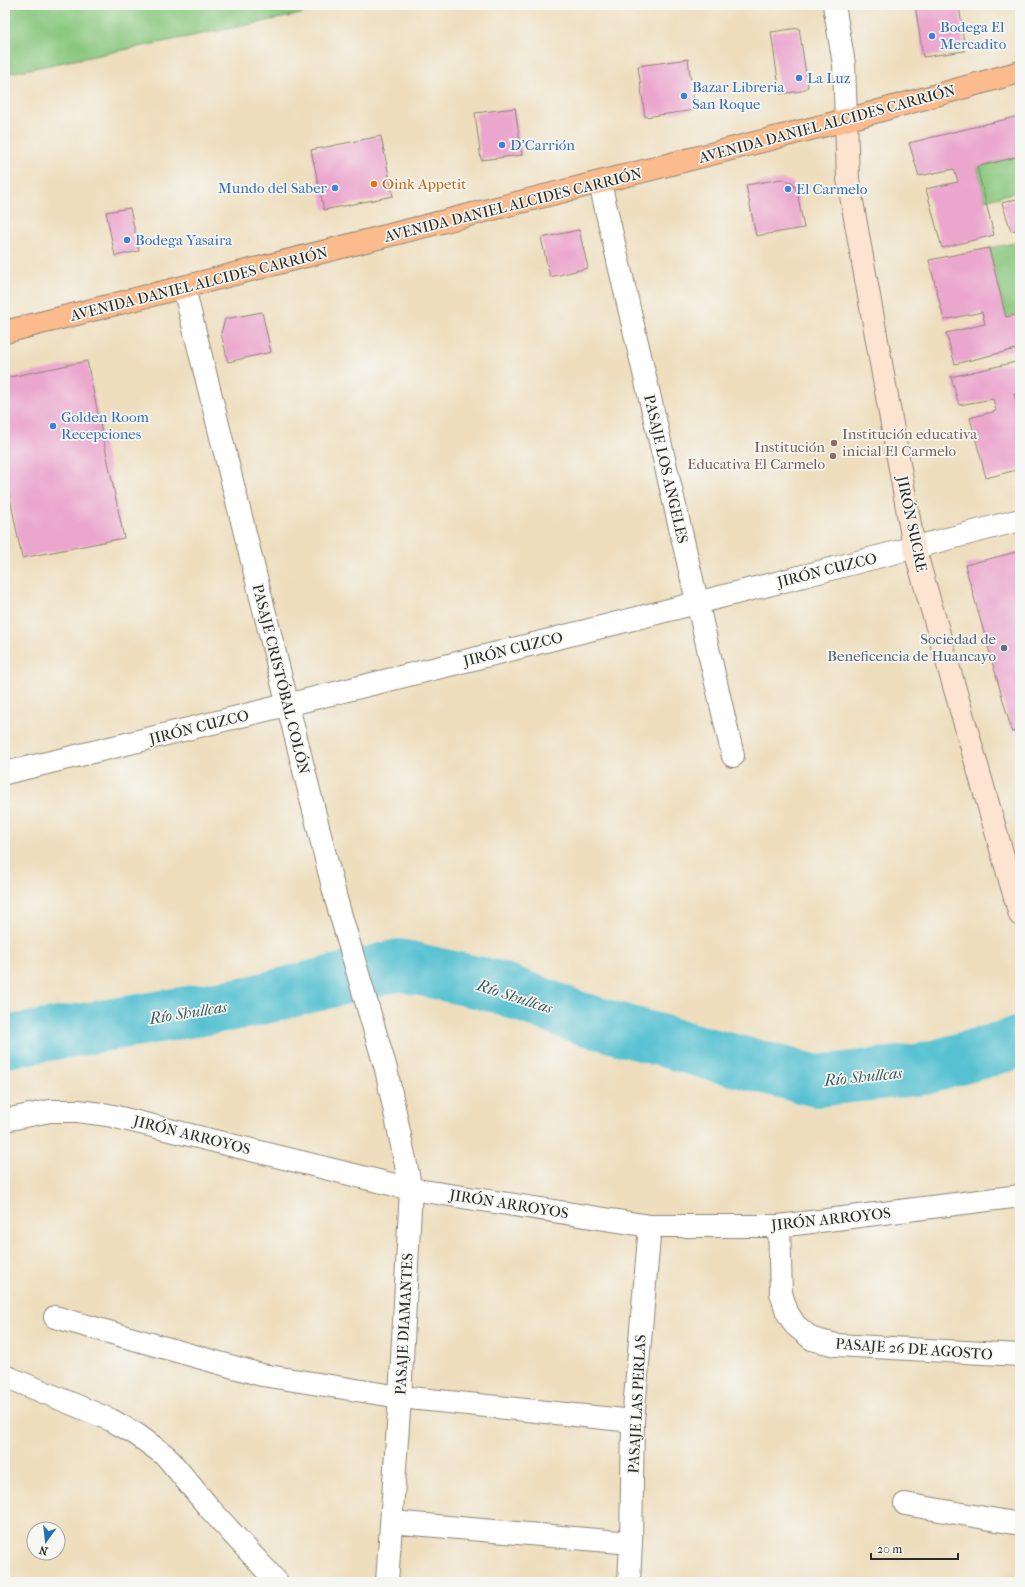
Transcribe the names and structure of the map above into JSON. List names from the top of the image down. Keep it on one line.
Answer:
{"streets":{"main road":["AVENIDA DANIEL ALCIDES CARRIÓN"],"street":["PASAJE LOS ANGELES","JIRÓN SUCRE","JIRÓN CUZCO","PASAJE CRISTÓBAL COLÓN","JIRÓN ARROYOS","PASAJE DIAMANTES","PASAJE 26 DE AGOSTO","PASAJE LAS PERLAS"]},"crossings":[["AVENIDA DANIEL ALCIDES CARRIÓN","PASAJE LOS ANGELES"],["AVENIDA DANIEL ALCIDES CARRIÓN","JIRÓN SUCRE"],["AVENIDA DANIEL ALCIDES CARRIÓN","PASAJE CRISTÓBAL COLÓN"],["PASAJE LOS ANGELES","JIRÓN CUZCO"],["JIRÓN SUCRE","JIRÓN CUZCO"],["JIRÓN CUZCO","PASAJE CRISTÓBAL COLÓN"],["PASAJE CRISTÓBAL COLÓN","PASAJE DIAMANTES"],["JIRÓN ARROYOS","PASAJE DIAMANTES"],["JIRÓN ARROYOS","PASAJE 26 DE AGOSTO"],["JIRÓN ARROYOS","PASAJE LAS PERLAS"]],"water":["Río Shullcas"],"places":["Bodega El Mercadito","La Luz","Bazar Libreria San Roque","D'Carrión","Oink Appetit","Mundo del Saber","El Carmelo","Bodega Yasaira","Golden Room Recepciones","Institución educativa inicial El Carmelo","Institución Educativa El Carmelo","Sociedad de Beneficencia de Huancayo"],"scale_bar":"20 m","north":"bottom"}
